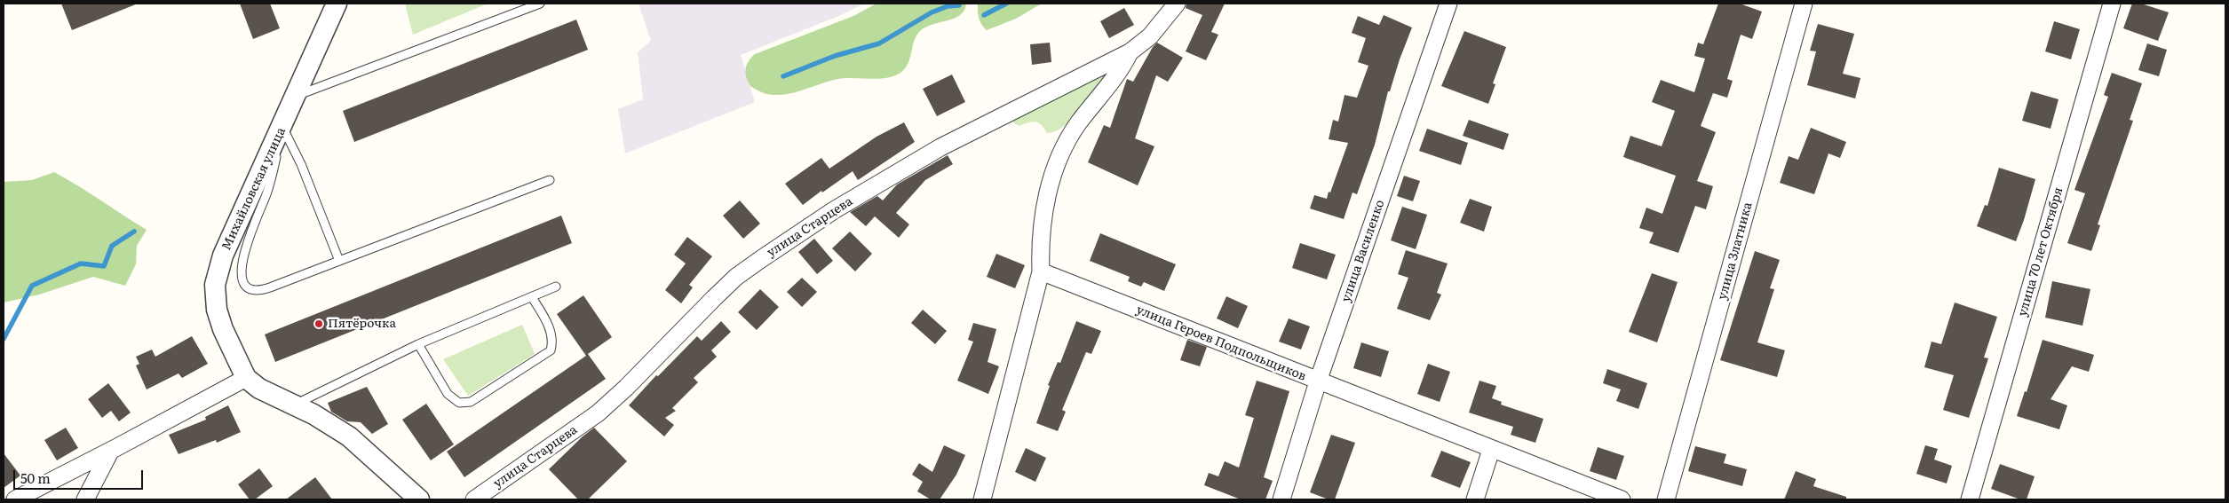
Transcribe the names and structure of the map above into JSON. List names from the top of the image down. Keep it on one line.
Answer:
{"streets":{"street":["Михайловская улица","улица Старцева","улица Василенко","улица Златника","улица 70 лет Октября","улица Героев Подпольщиков"]},"crossings":[["улица Василенко","улица Героев Подпольщиков"]],"places":["Пятёрочка"],"scale_bar":"50 m"}
